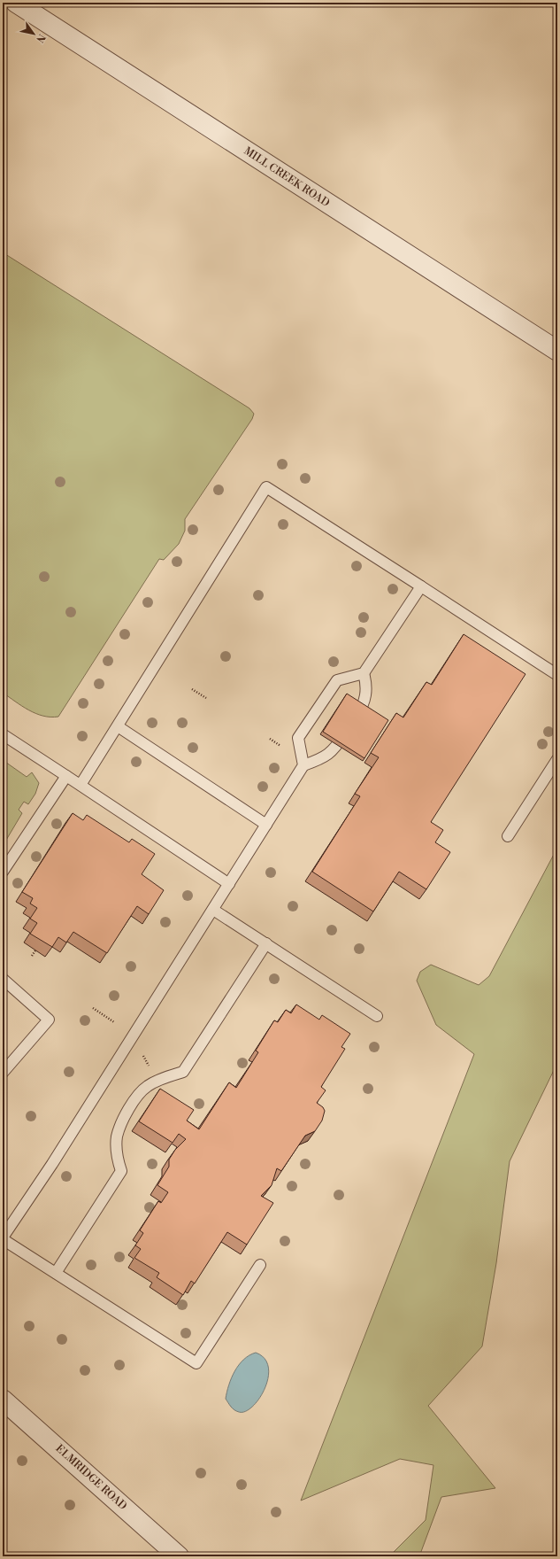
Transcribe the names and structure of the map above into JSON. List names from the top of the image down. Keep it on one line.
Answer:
{"streets":{"street":["MILL CREEK ROAD","ELMRIDGE ROAD"]},"north":"bottom right"}
